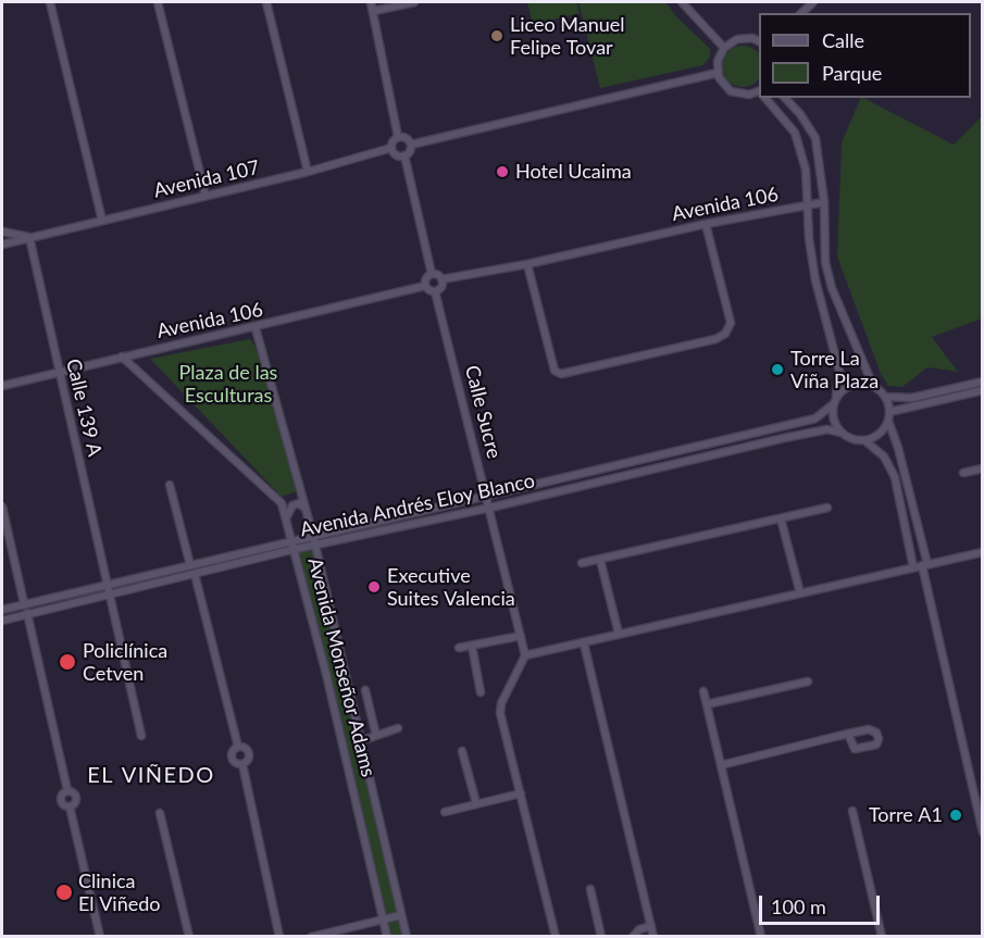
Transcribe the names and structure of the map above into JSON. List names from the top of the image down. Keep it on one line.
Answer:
{"streets":{"street":["Avenida 107","Avenida 106","Calle 139 A","Calle Sucre","Avenida Andrés Eloy Blanco","Avenida Monseñor Adams"]},"crossings":[["Avenida 107","Calle 139 A"],["Avenida 106","Calle 139 A"],["Avenida 106","Calle Sucre"],["Avenida 106","Avenida Monseñor Adams"],["Calle 139 A","Avenida Andrés Eloy Blanco"],["Calle Sucre","Avenida Andrés Eloy Blanco"],["Avenida Andrés Eloy Blanco","Avenida Monseñor Adams"]],"districts":["EL VIÑEDO"],"parks":["Plaza de las Esculturas"],"places":["Liceo Manuel Felipe Tovar","Hotel Ucaima","Torre La Viña Plaza","Executive Suites Valencia","Policlínica Cetven","Torre A1","Clinica El Viñedo"],"legend":["Calle","Parque"],"scale_bar":"100 m"}
